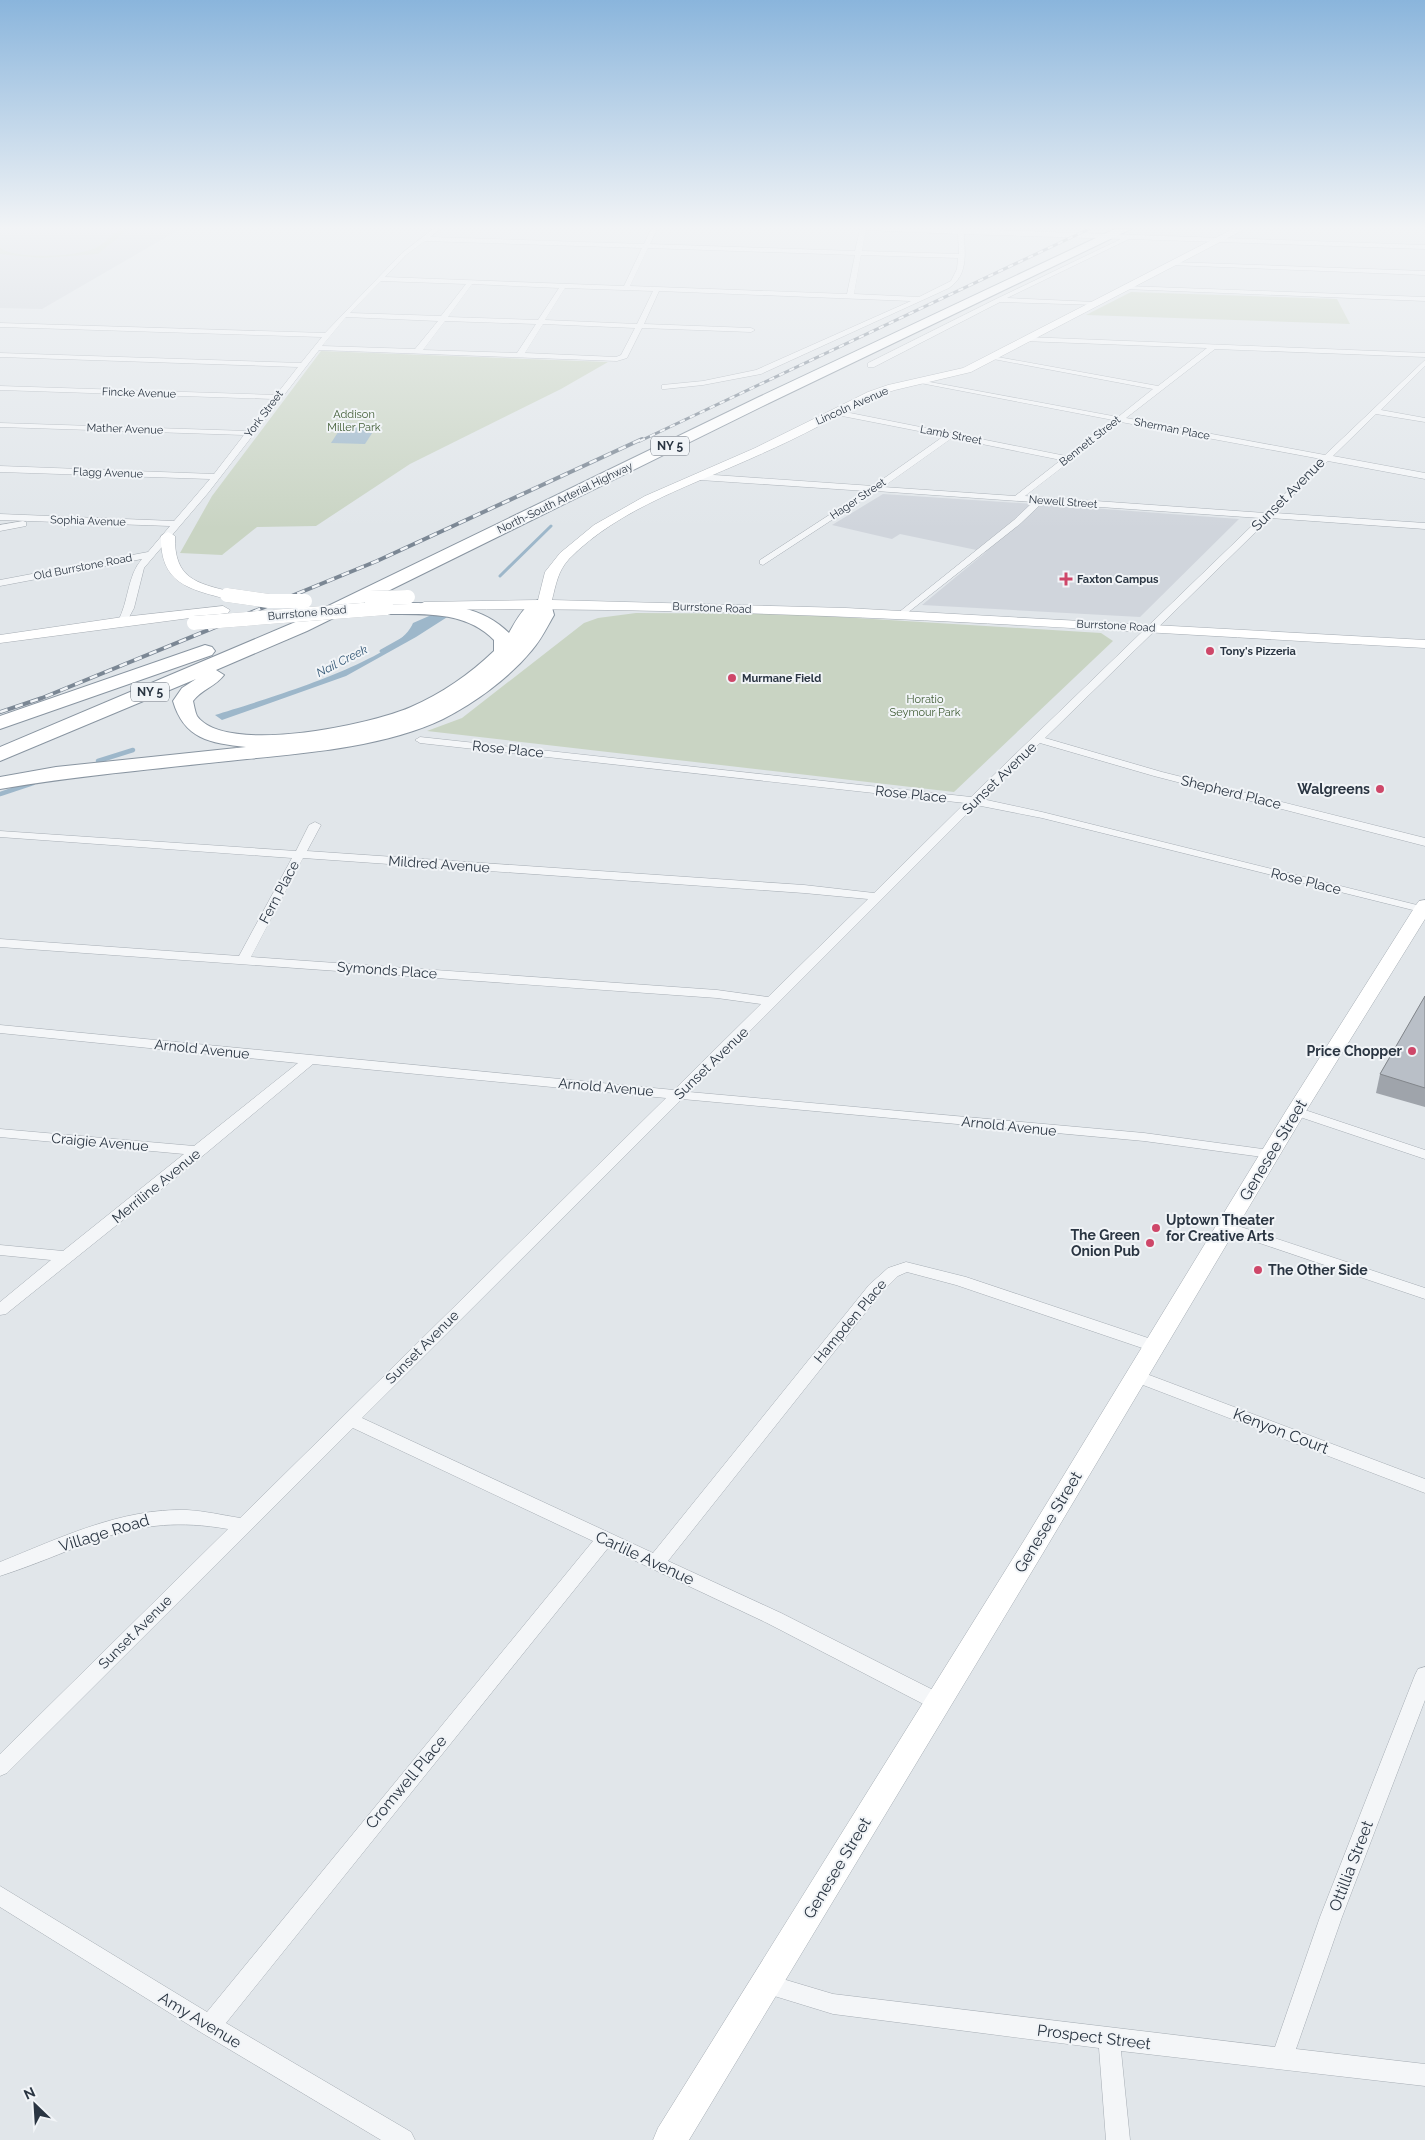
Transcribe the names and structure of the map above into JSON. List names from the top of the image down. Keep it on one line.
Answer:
{"streets":{"highway":["NY 5","North-South Arterial Highway"],"street":["Fincke Avenue","Lincoln Avenue","York Street","Mather Avenue","Sherman Place","Lamb Street","Bennett Street","Flagg Avenue","Sunset Avenue","Hager Street","Newell Street","Sophia Avenue","Old Burrstone Road","Burrstone Road","Rose Place","Shepherd Place","Mildred Avenue","Fern Place","Symonds Place","Arnold Avenue","Craigie Avenue","Genesee Street","Merriline Avenue","Hampden Place","Kenyon Court","Village Road","Carlile Avenue","Cromwell Place","Ottillia Street","Amy Avenue","Prospect Street"]},"crossings":[["Fincke Avenue","York Street"],["Lincoln Avenue","Sherman Place"],["Lincoln Avenue","Lamb Street"],["Lincoln Avenue","Newell Street"],["Lincoln Avenue","Burrstone Road"],["York Street","Mather Avenue"],["York Street","Flagg Avenue"],["York Street","Sophia Avenue"],["York Street","Old Burrstone Road"],["York Street","Burrstone Road"],["Sherman Place","Bennett Street"],["Sherman Place","Sunset Avenue"],["Lamb Street","Bennett Street"],["Lamb Street","Hager Street"],["Bennett Street","Newell Street"],["Sunset Avenue","Newell Street"],["Sunset Avenue","Burrstone Road"],["Sunset Avenue","Rose Place"],["Sunset Avenue","Shepherd Place"],["Sunset Avenue","Mildred Avenue"],["Sunset Avenue","Symonds Place"],["Sunset Avenue","Arnold Avenue"],["Sunset Avenue","Village Road"],["Sunset Avenue","Carlile Avenue"],["Hager Street","Newell Street"],["Rose Place","Genesee Street"],["Mildred Avenue","Fern Place"],["Fern Place","Symonds Place"],["Arnold Avenue","Genesee Street"],["Arnold Avenue","Merriline Avenue"],["Craigie Avenue","Merriline Avenue"],["Genesee Street","Hampden Place"],["Genesee Street","Kenyon Court"],["Genesee Street","Carlile Avenue"],["Genesee Street","Prospect Street"],["Hampden Place","Carlile Avenue"],["Carlile Avenue","Cromwell Place"],["Cromwell Place","Amy Avenue"],["Ottillia Street","Prospect Street"]],"water":["Nail Creek"],"parks":["Addison Miller Park","Horatio Seymour Park"],"places":{"health":["Faxton Campus"],"other":["Tony's Pizzeria","Murmane Field","Walgreens","Price Chopper","Uptown Theater for Creative Arts","The Green Onion Pub","The Other Side"]},"north":"top left"}
